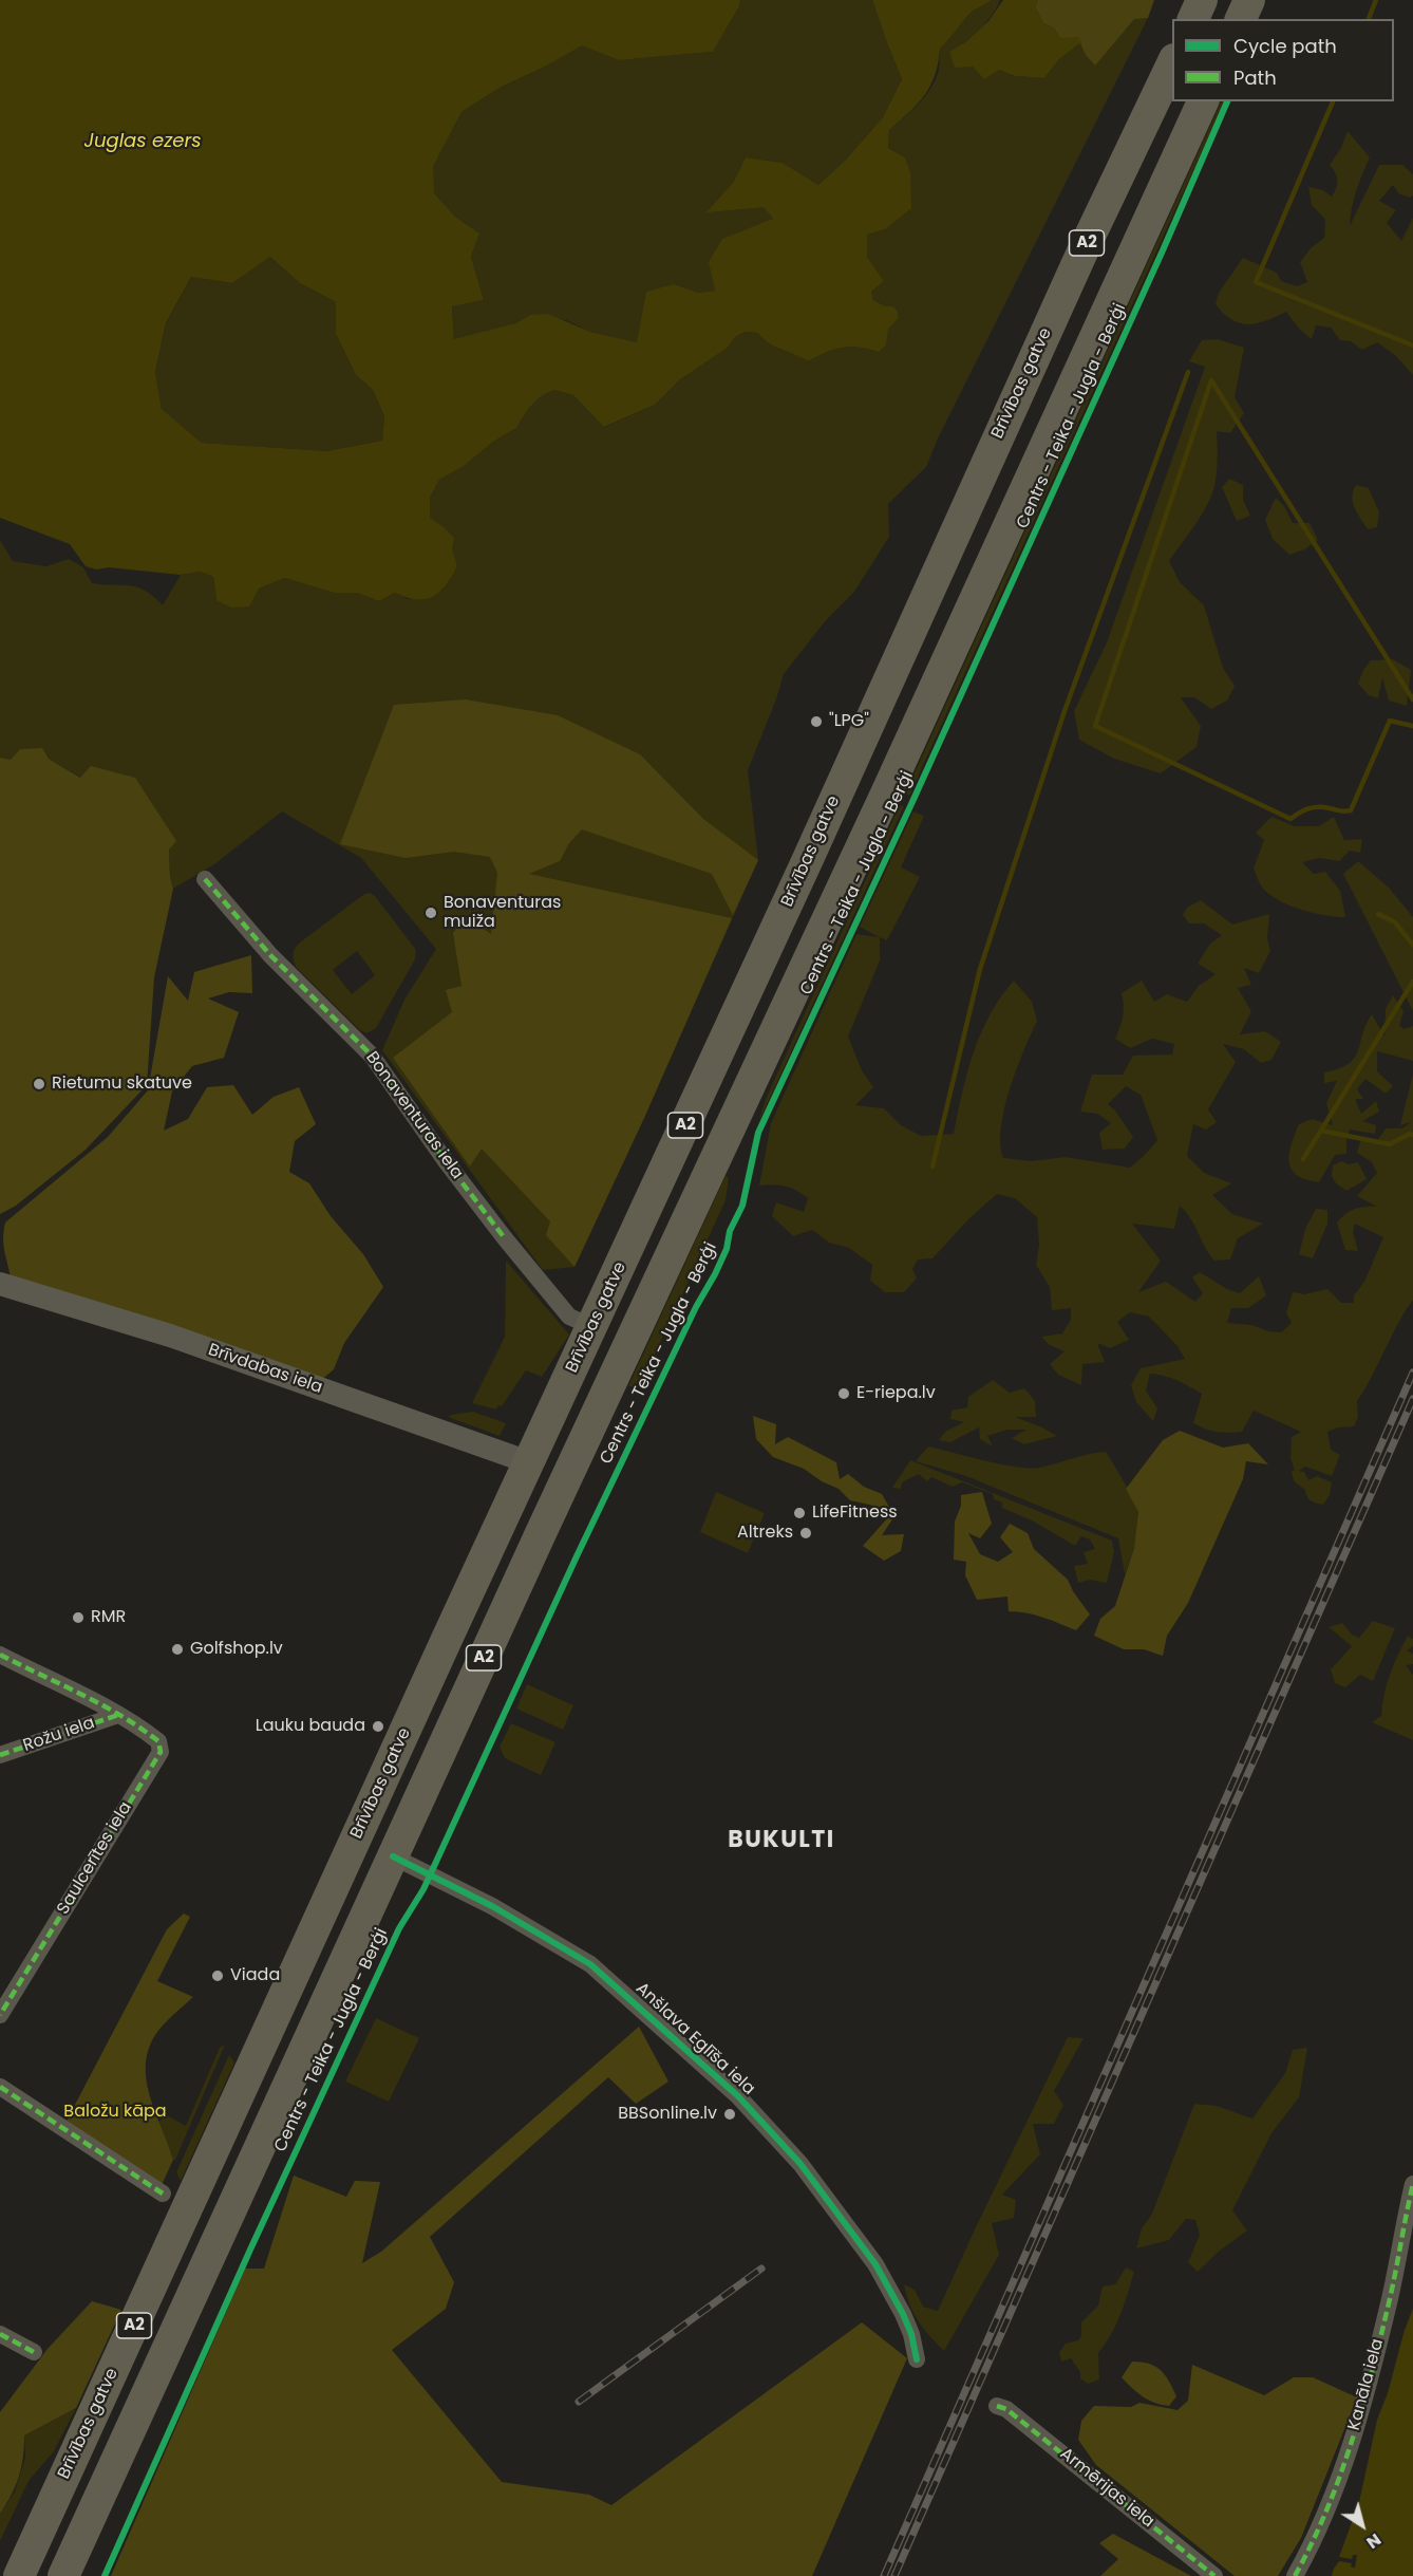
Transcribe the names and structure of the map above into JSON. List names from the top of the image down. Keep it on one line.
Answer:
{"streets":{"highway":["A2","Brīvības gatve"],"street":["Bonaventuras iela","Brīvdabas iela","Rožu iela","Saulcerītes iela","Anšlava Eglīša iela","Kanāla iela","Armērijas iela"],"cycle path":["Centrs - Teika - Jugla - Berģi"]},"crossings":[["A2","Anšlava Eglīša iela"],["Brīvības gatve","Bonaventuras iela"],["Brīvības gatve","Brīvdabas iela"],["Rožu iela","Saulcerītes iela"]],"districts":["BUKULTI"],"water":["Juglas ezers"],"parks":["Baložu kāpa"],"places":["\"LPG\"","Bonaventuras muiža","Rietumu skatuve","E-riepa.lv","LifeFitness","Altreks","RMR","Golfshop.lv","Lauku bauda","Viada","BBSonline.lv"],"legend":["Cycle path","Path"],"north":"bottom right"}
